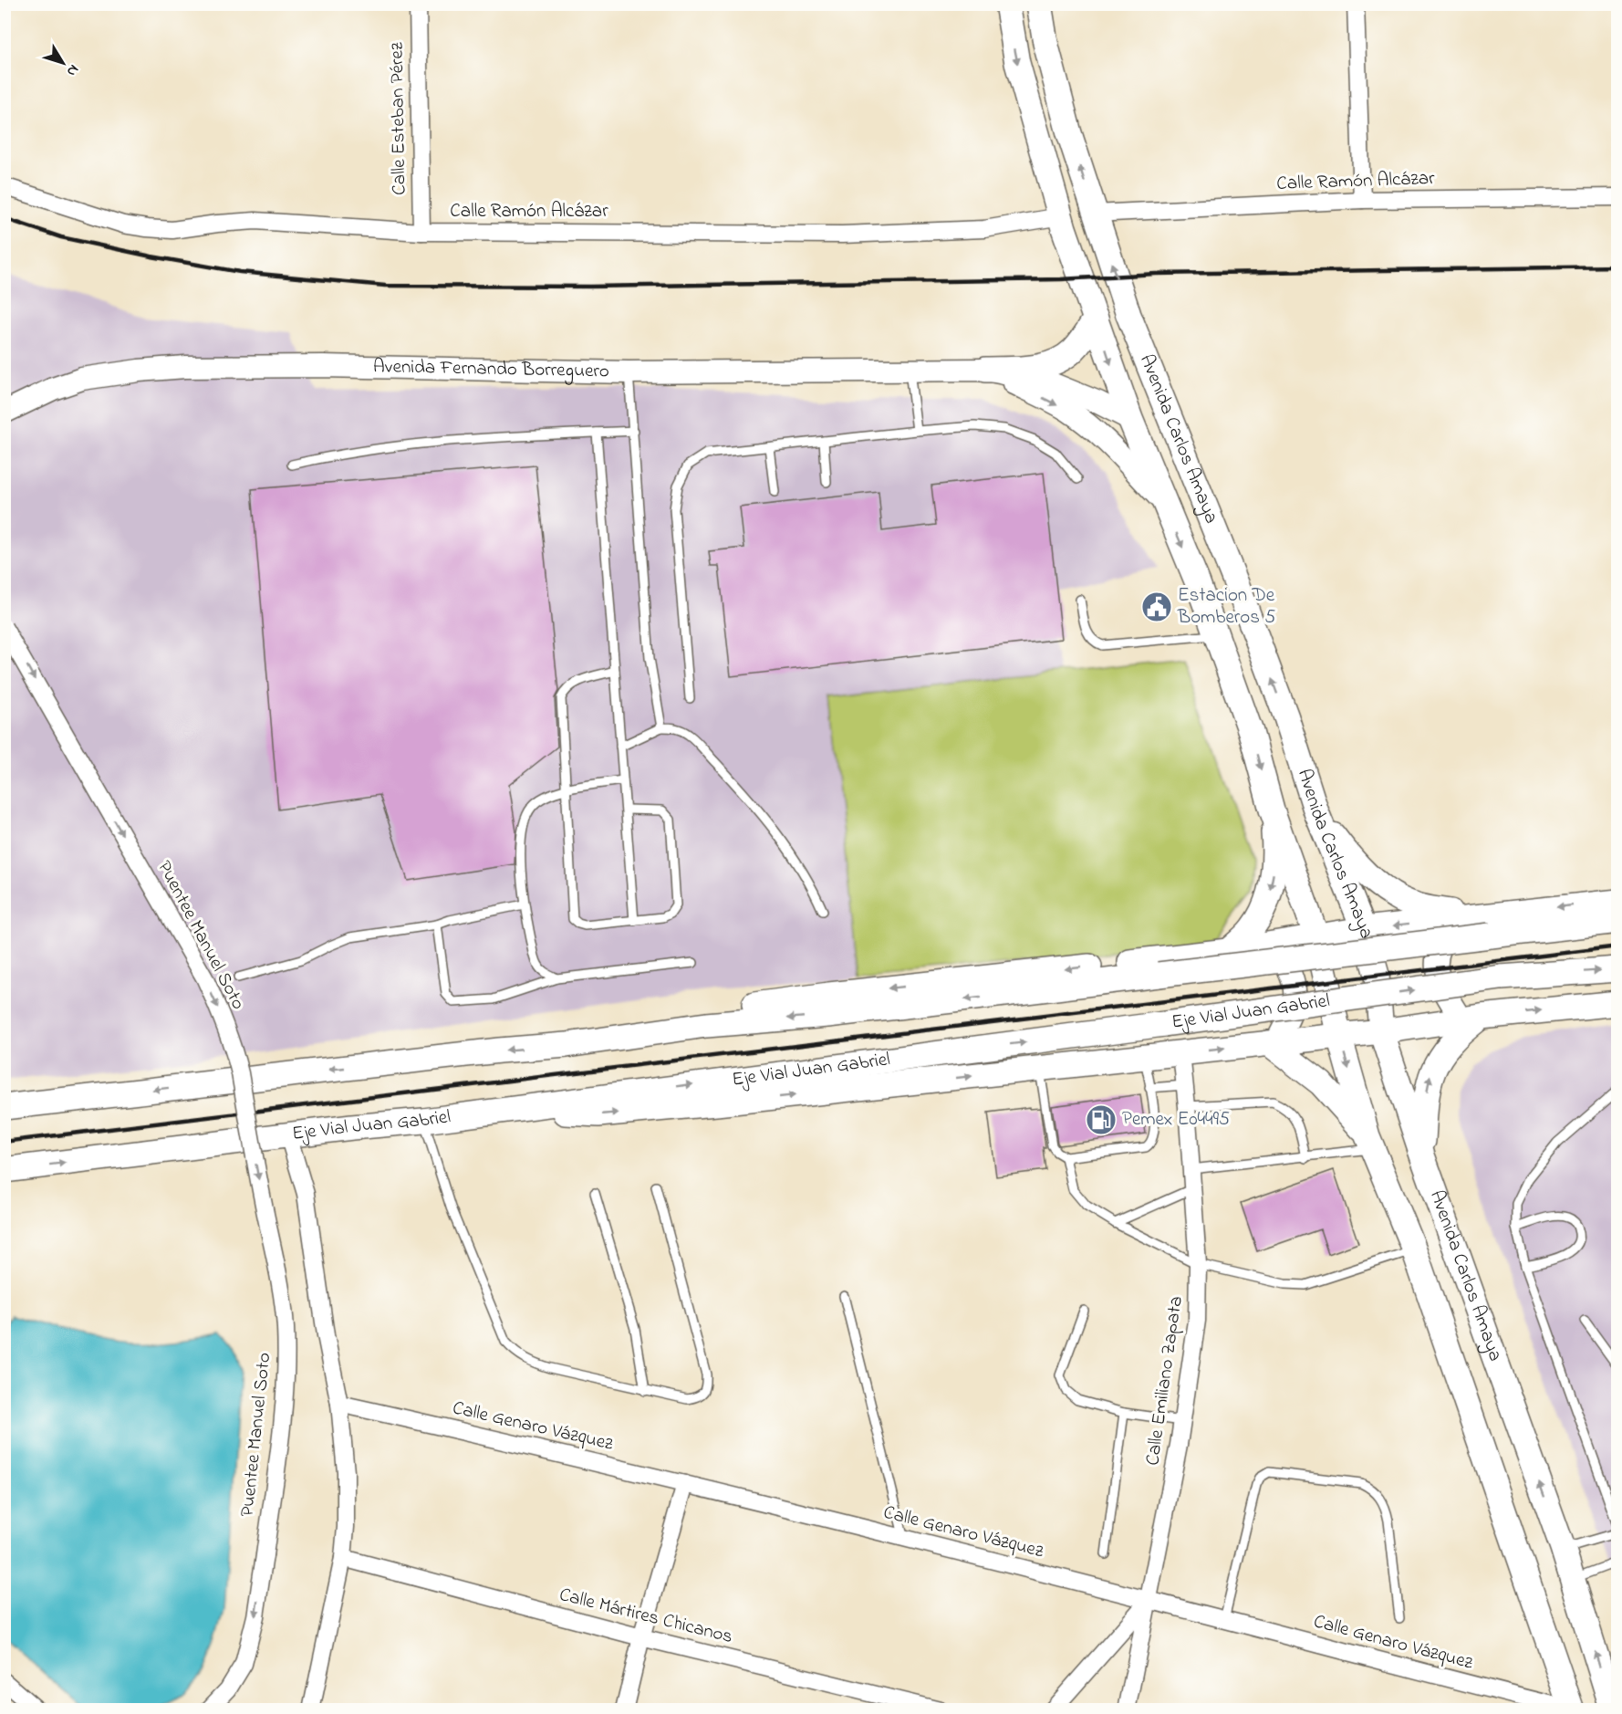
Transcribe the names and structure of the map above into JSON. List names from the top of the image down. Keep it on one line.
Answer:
{"streets":{"main road":["Avenida Fernando Borreguero","Avenida Carlos Amaya","Eje Vial Juan Gabriel"],"street":["Calle Esteban Pérez","Calle Ramón Alcázar","Puentee Manuel Soto","Calle Emiliano Zapata","Calle Genaro Vázquez","Calle Mártires Chicanos"]},"crossings":[["Calle Esteban Pérez","Calle Ramón Alcázar"],["Calle Ramón Alcázar","Avenida Carlos Amaya"],["Avenida Fernando Borreguero","Avenida Carlos Amaya"],["Avenida Carlos Amaya","Calle Genaro Vázquez"],["Calle Emiliano Zapata","Calle Genaro Vázquez"]],"places":{"public building":["Estacion De Bomberos 5"],"fuel station":["Pemex E04495"]},"north":"bottom right"}
